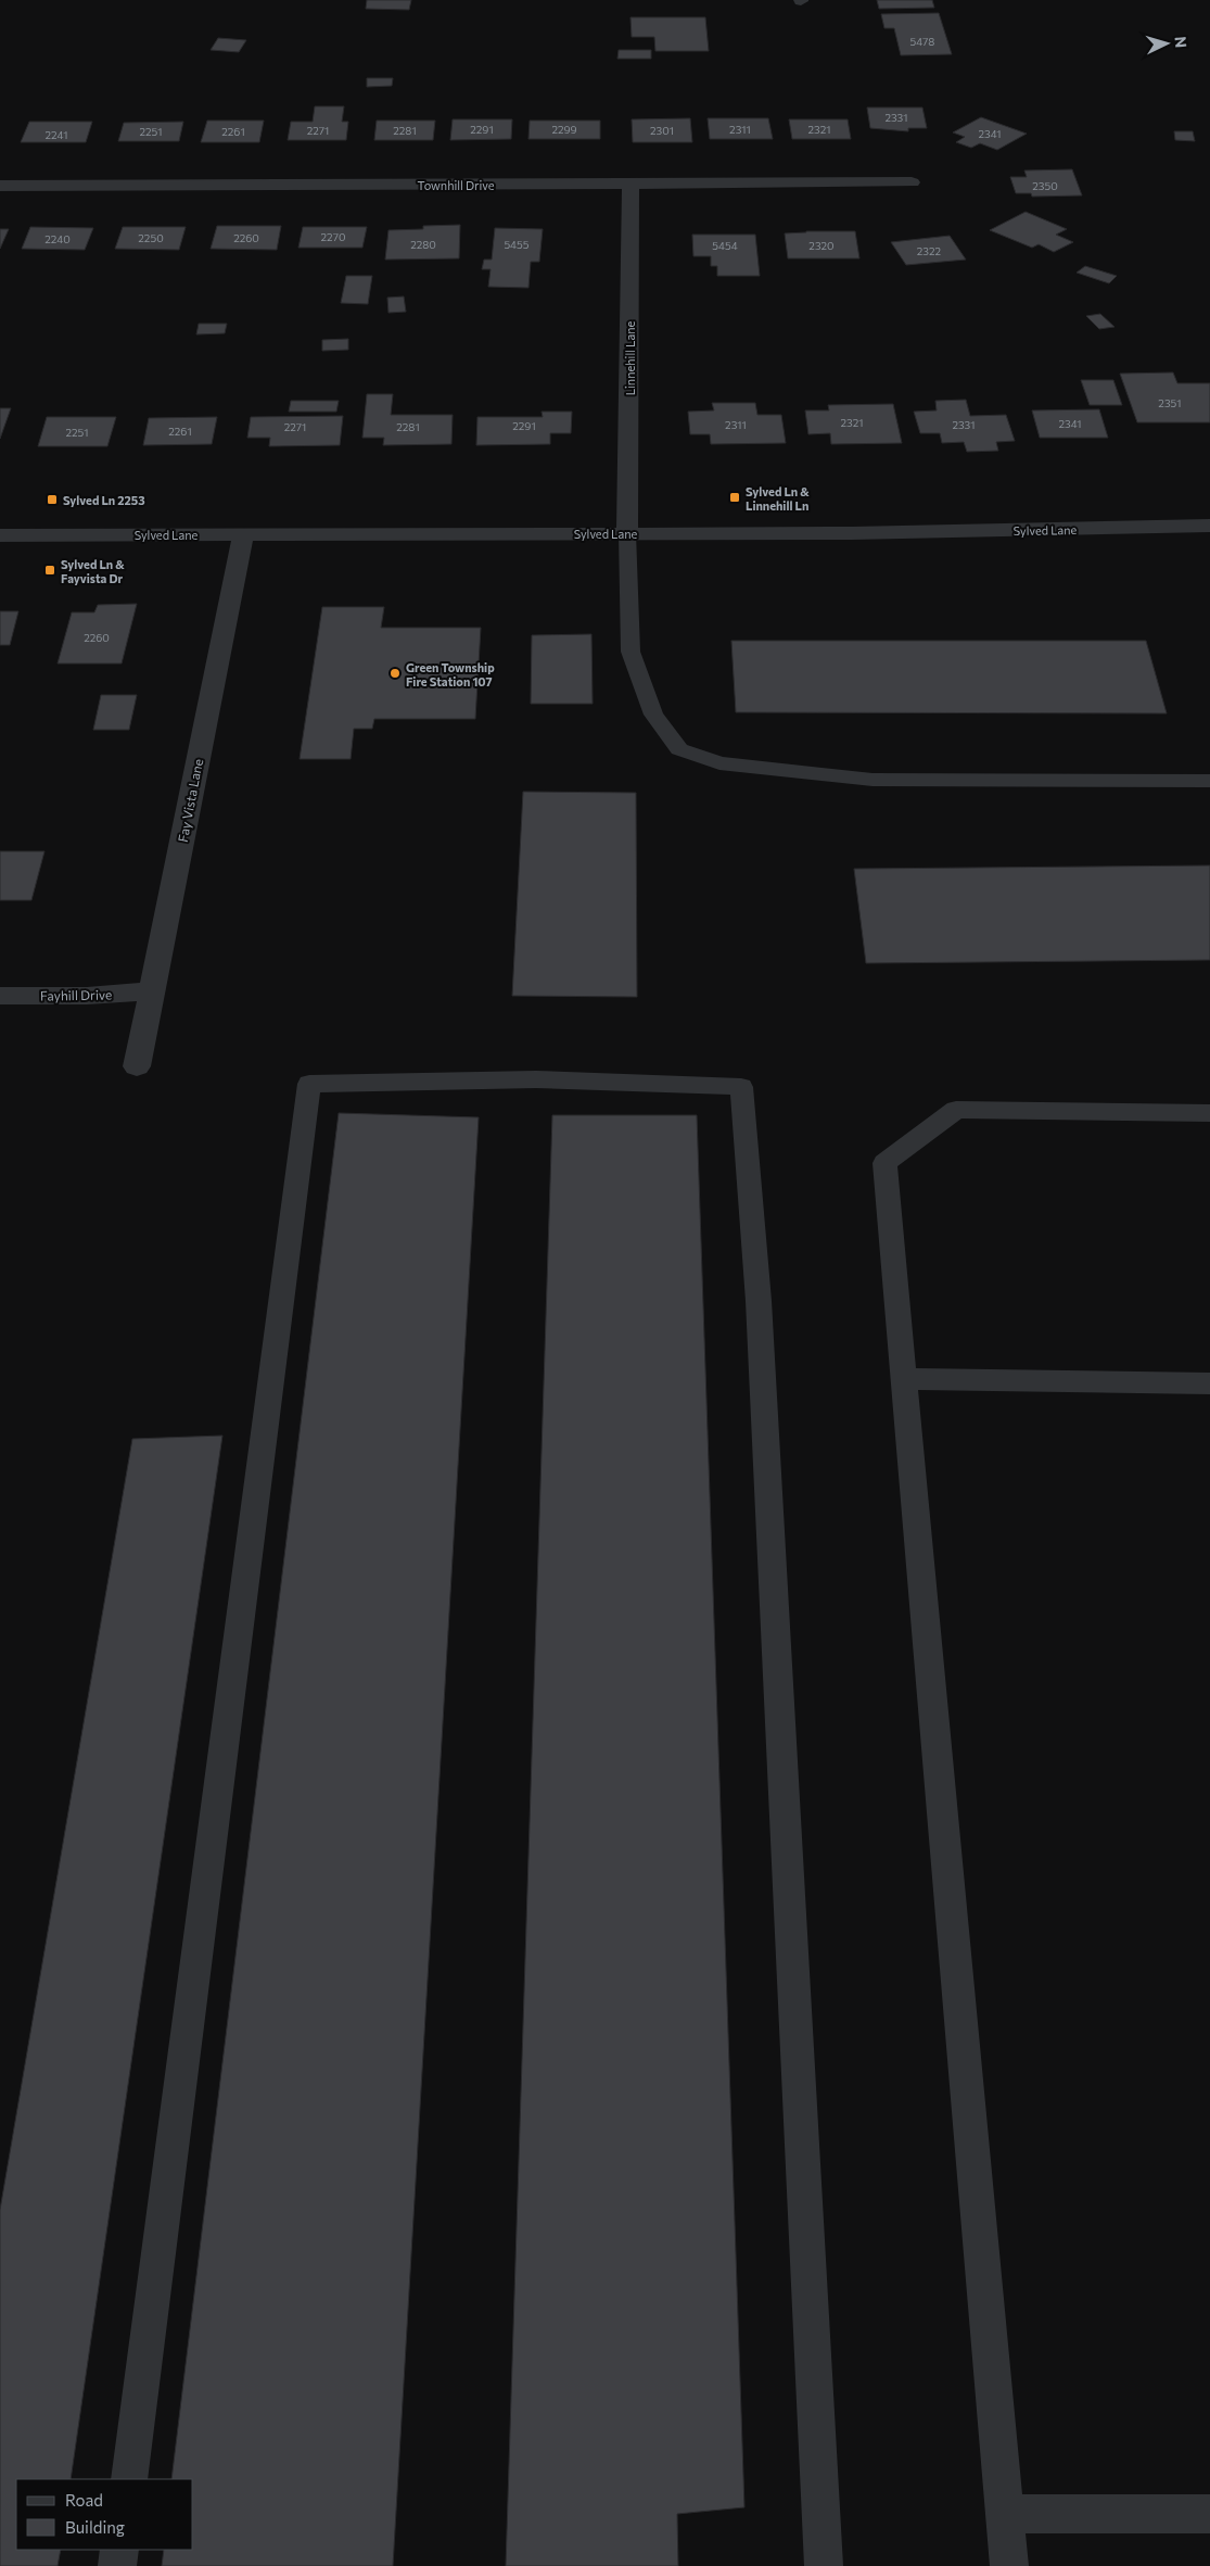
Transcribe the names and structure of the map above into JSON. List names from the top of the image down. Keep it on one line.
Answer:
{"streets":{"street":["Townhill Drive","Linnehill Lane","Sylved Lane","Fay Vista Lane","Fayhill Drive"]},"crossings":[["Townhill Drive","Linnehill Lane"],["Linnehill Lane","Sylved Lane"],["Sylved Lane","Fay Vista Lane"],["Fay Vista Lane","Fayhill Drive"]],"places":{"transit":["Sylved Ln & Linnehill Ln","Sylved Ln 2253","Sylved Ln & Fayvista Dr"],"other":["Green Township Fire Station 107"]},"house_numbers":["5478","2331","2291","2299","2311","2321","2271","2281","2301","2251","2261","2341","2241","2350","2270","2250","2260","2240","2280","5455","5454","2320","2322","2351","2321","2341","2311","2331","2291","2271","2281","2261","2251","2260"],"legend":["Road","Building"],"north":"right"}
